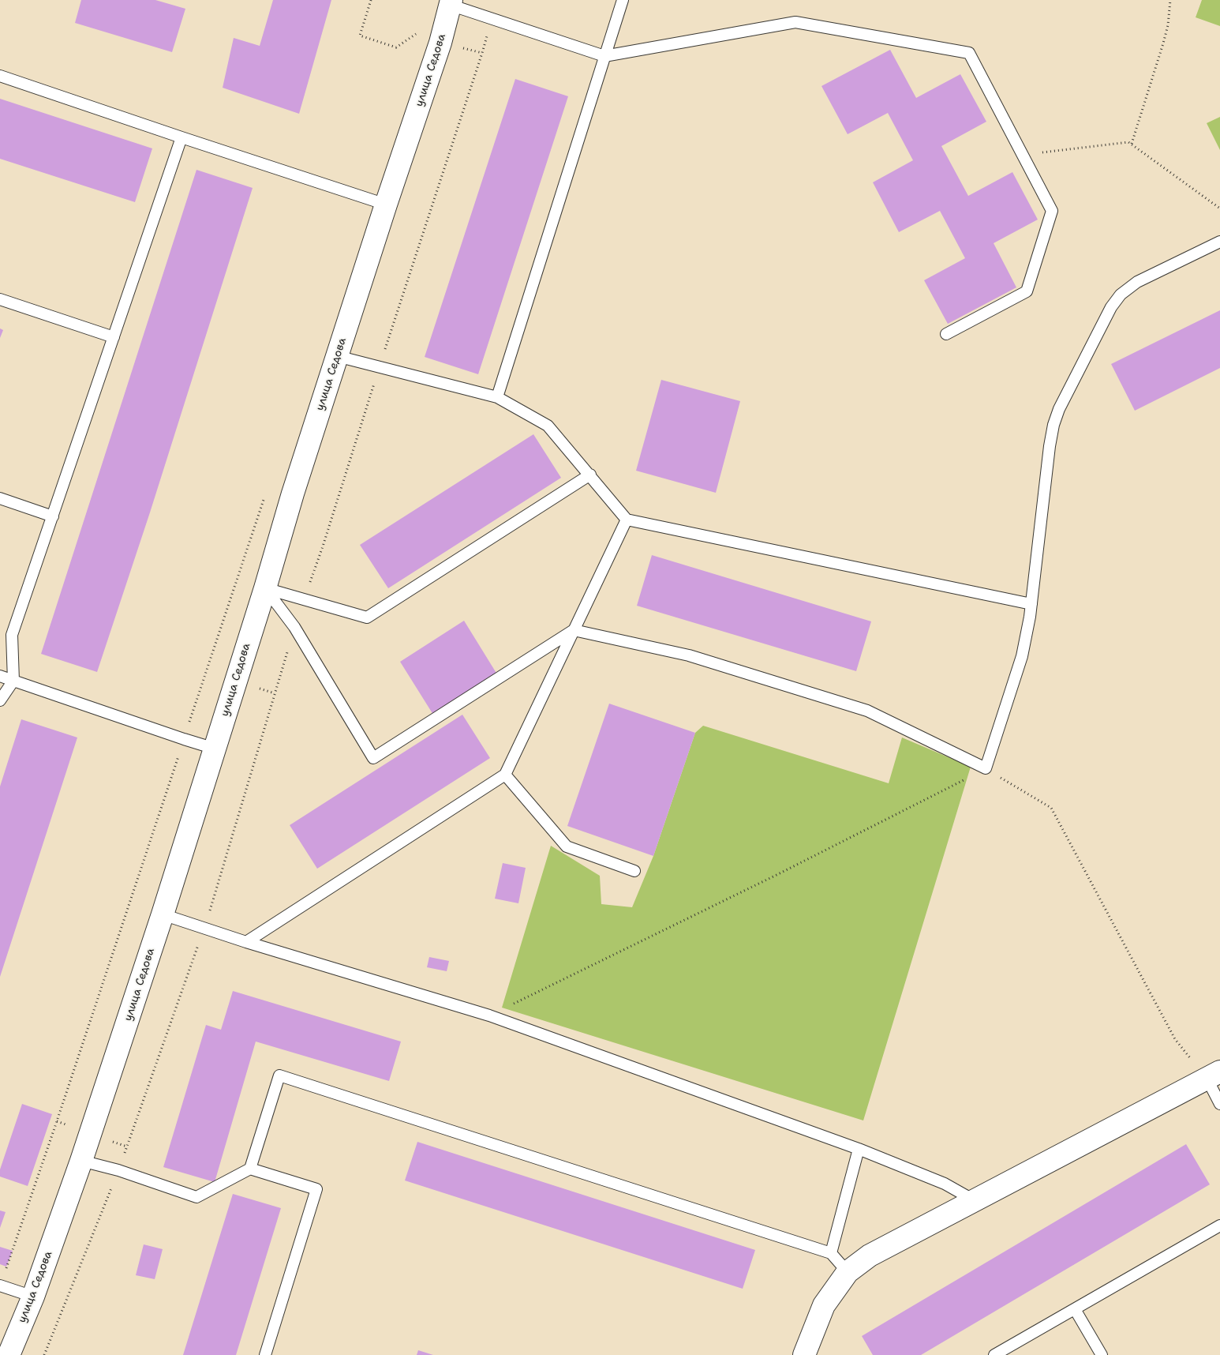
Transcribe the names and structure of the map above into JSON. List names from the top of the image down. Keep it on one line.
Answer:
{"streets":{"main road":["улица Седова"]}}
